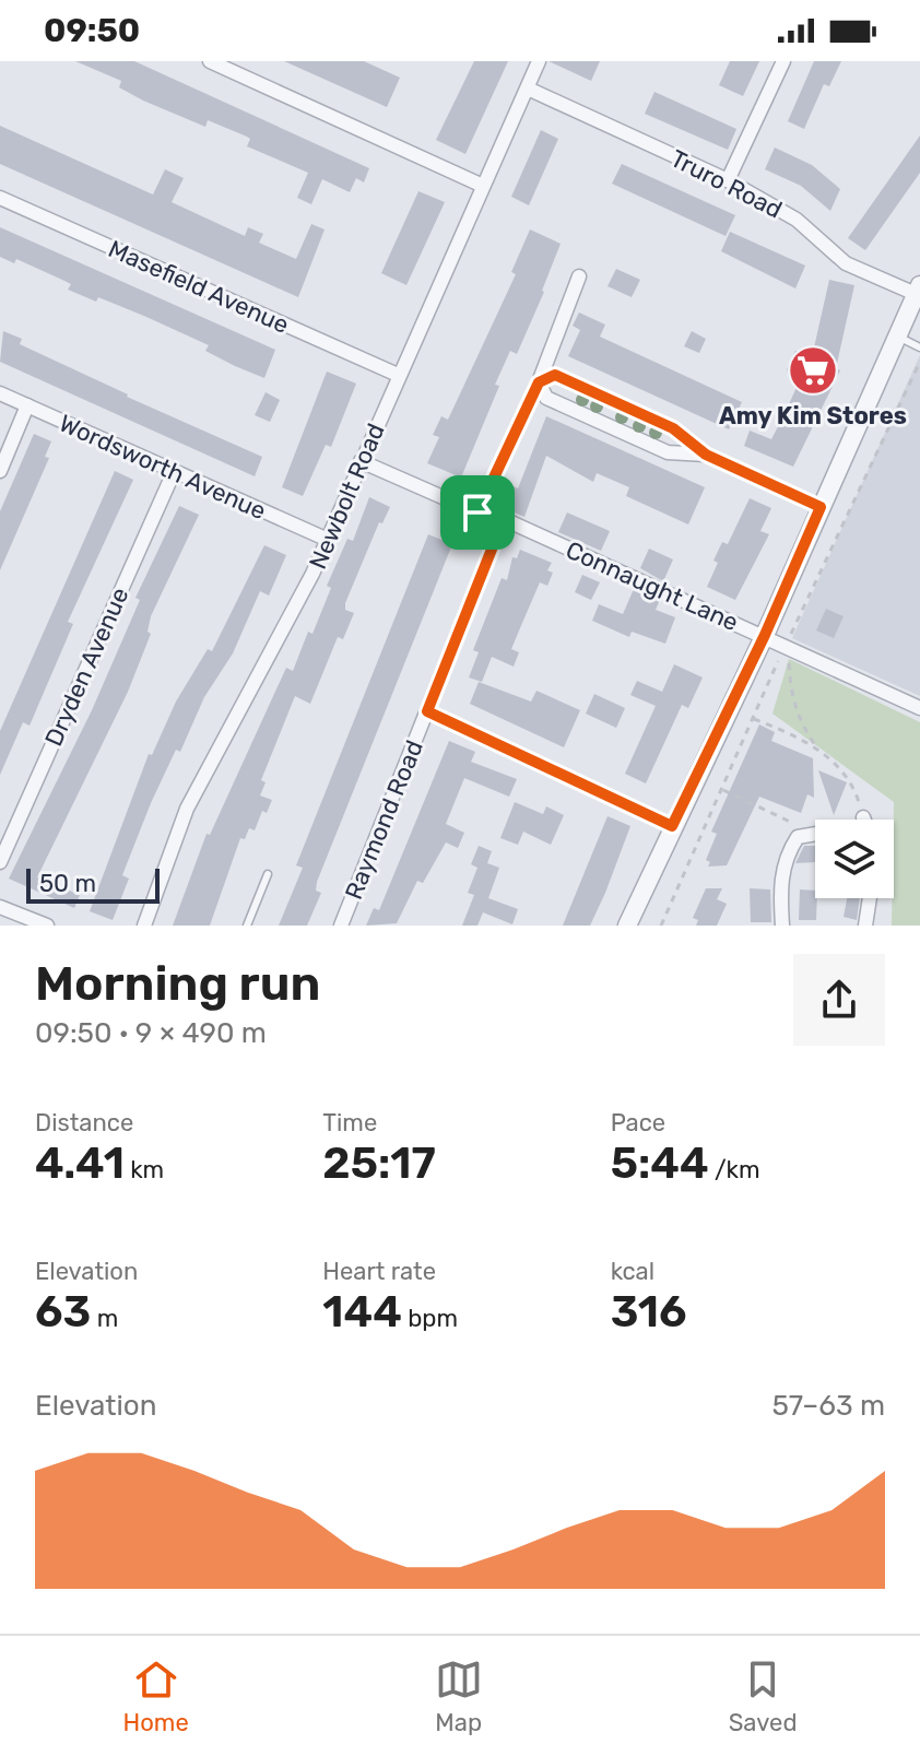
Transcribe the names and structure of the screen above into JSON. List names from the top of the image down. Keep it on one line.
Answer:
{"streets":{"street":["Truro Road","Masefield Avenue","Wordsworth Avenue","Newbolt Road","Connaught Lane","Dryden Avenue","Raymond Road"]},"crossings":[["Truro Road","Newbolt Road"],["Masefield Avenue","Newbolt Road"],["Wordsworth Avenue","Newbolt Road"],["Wordsworth Avenue","Dryden Avenue"],["Newbolt Road","Connaught Lane"],["Connaught Lane","Raymond Road"]],"places":{"supermarket":["Amy Kim Stores"]},"scale_bar":"50 m","page":{"status":"09:50","scale":"50 m","heading":["Morning run","09:50 · 9 × 490 m"],"stats":[["Distance","4.41 km"],["Time","25:17"],["Pace","5:44 /km"],["Elevation","63 m"],["Heart rate","144 bpm"],["kcal","316"]],"chart":["Elevation","57–63 m"],"tabs":["Home","Map","Saved"]}}
